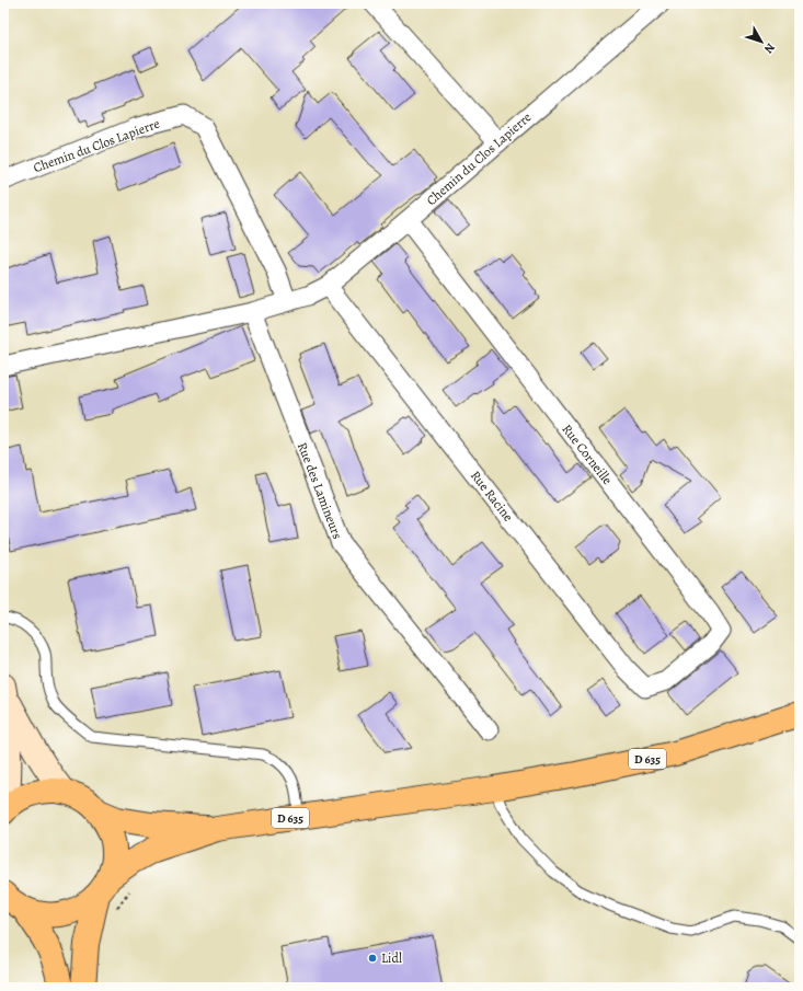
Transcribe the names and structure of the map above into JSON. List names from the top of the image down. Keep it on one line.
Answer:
{"streets":{"main road":["D 635"],"street":["Chemin du Clos Lapierre","Rue Corneille","Rue des Lamineurs","Rue Racine"]},"crossings":[["Chemin du Clos Lapierre","Rue Corneille"],["Chemin du Clos Lapierre","Rue des Lamineurs"],["Chemin du Clos Lapierre","Rue Racine"],["Rue Corneille","Rue Racine"]],"places":["Lidl"],"north":"bottom right"}
